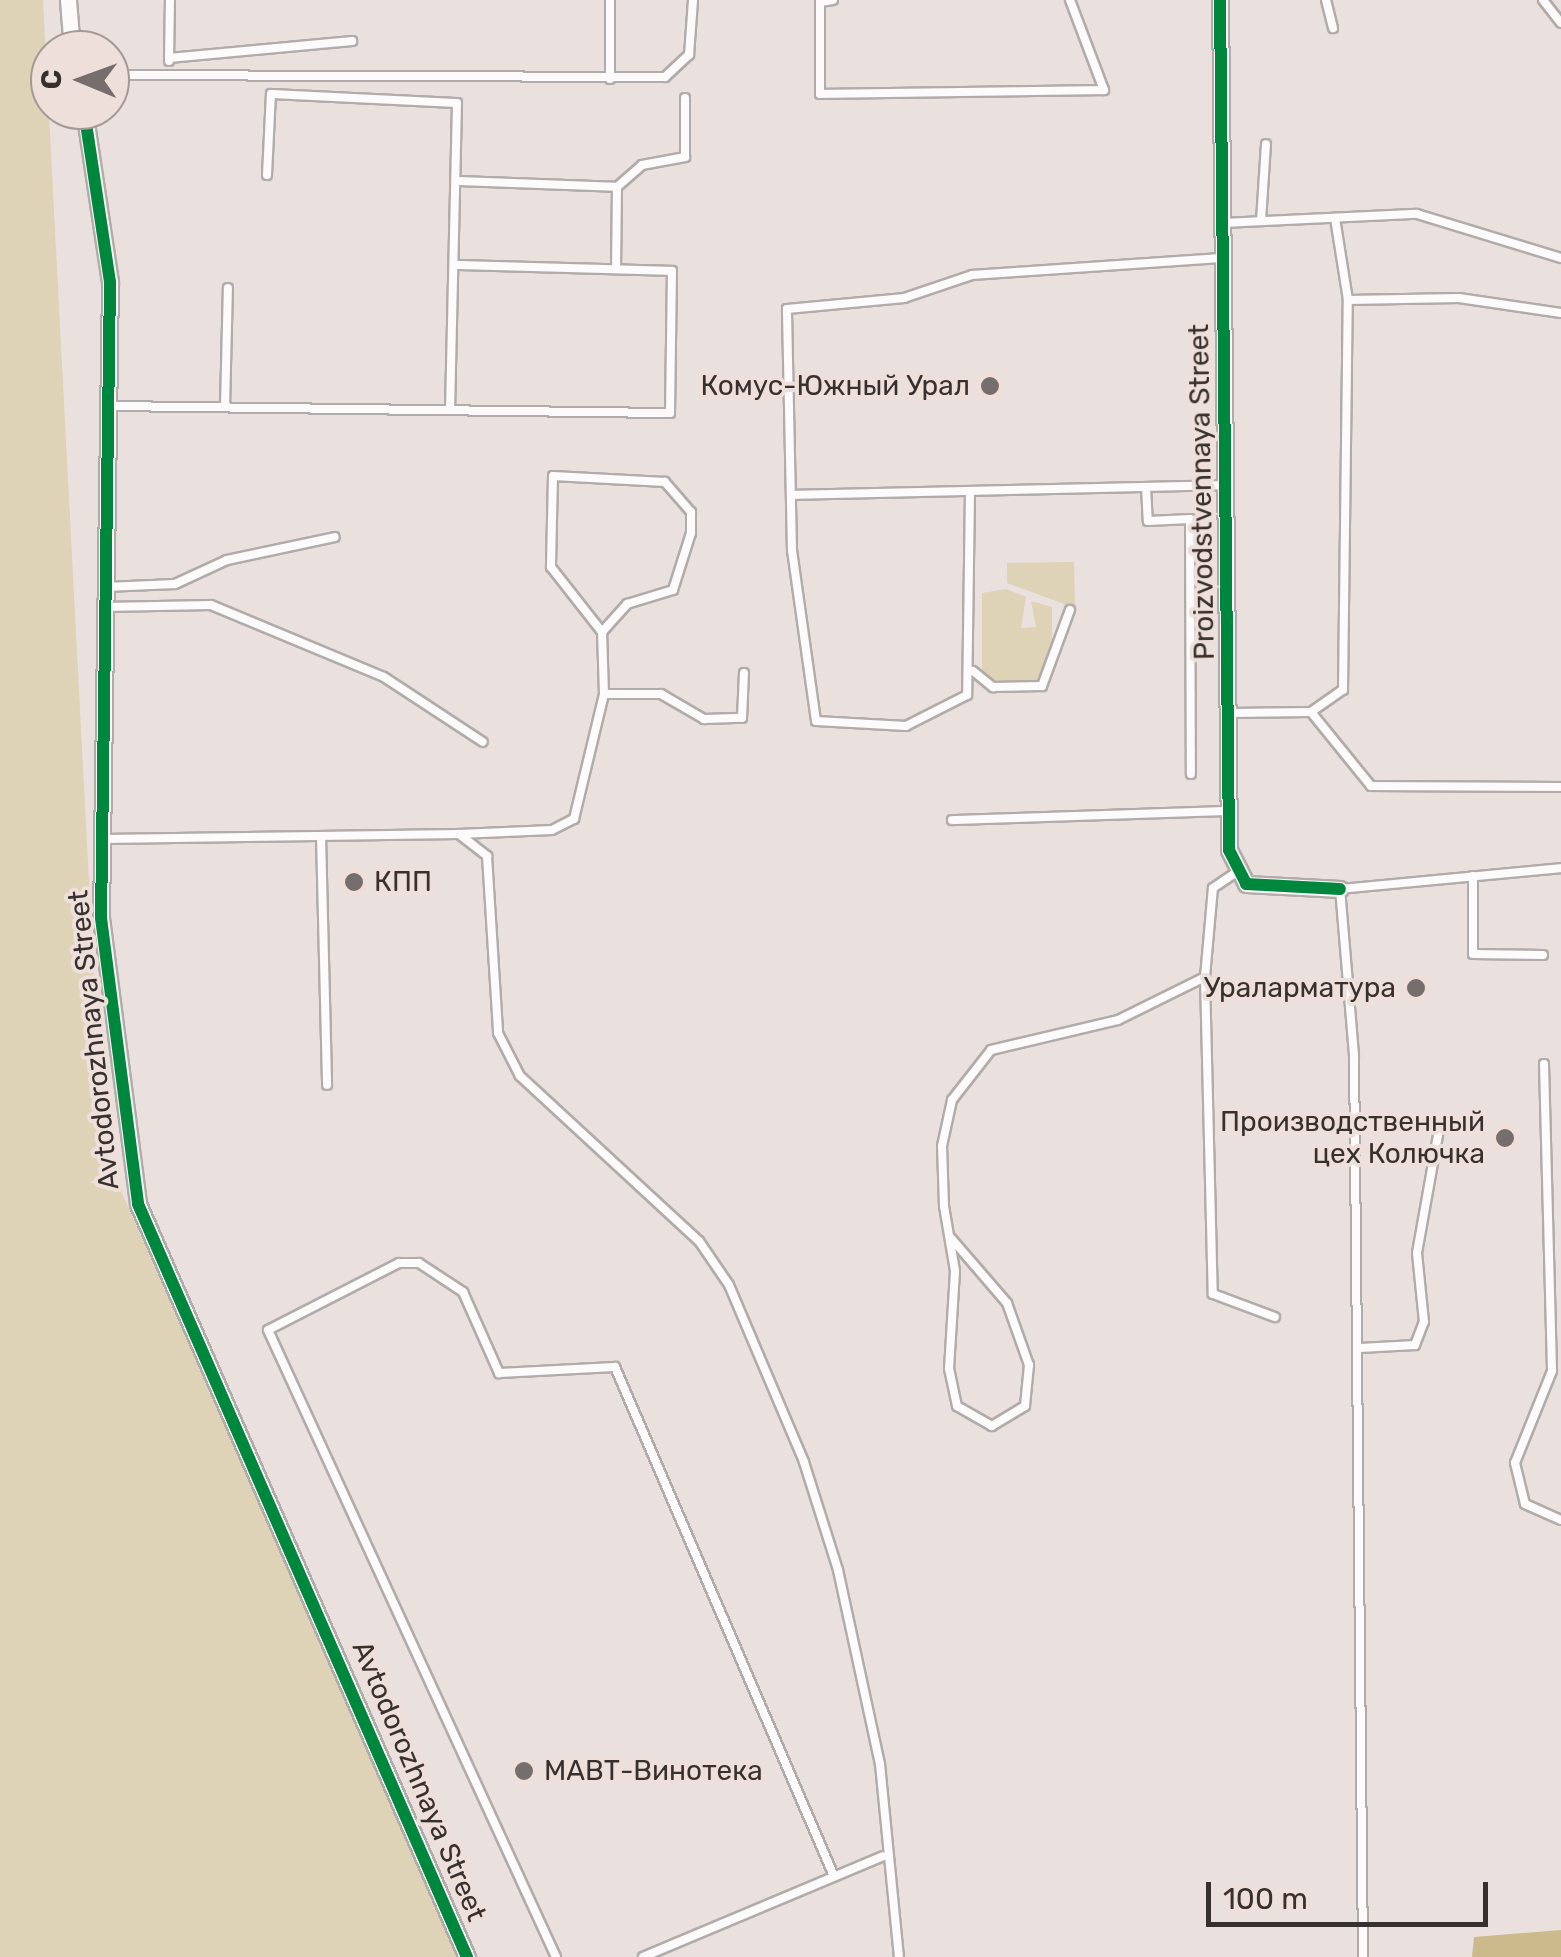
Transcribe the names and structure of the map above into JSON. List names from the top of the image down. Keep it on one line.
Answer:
{"streets":{"street":["Proizvodstvennaya Street","Avtodorozhnaya Street"]},"places":["Комус-Южный Урал","КПП","Ураларматура","Производственный цех Колючка","МАВТ-Винотека"],"scale_bar":"100 m","north":"left"}
